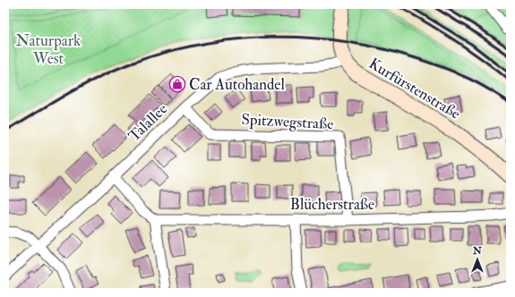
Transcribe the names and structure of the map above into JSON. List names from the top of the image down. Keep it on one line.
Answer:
{"streets":{"street":["Kurfürstenstraße","Spitzwegstraße","Talallee","Blücherstraße"]},"crossings":[["Kurfürstenstraße","Talallee"],["Spitzwegstraße","Talallee"],["Spitzwegstraße","Blücherstraße"]],"parks":["Naturpark West"],"places":{"shop":["Car Autohandel"]},"north":"top"}
